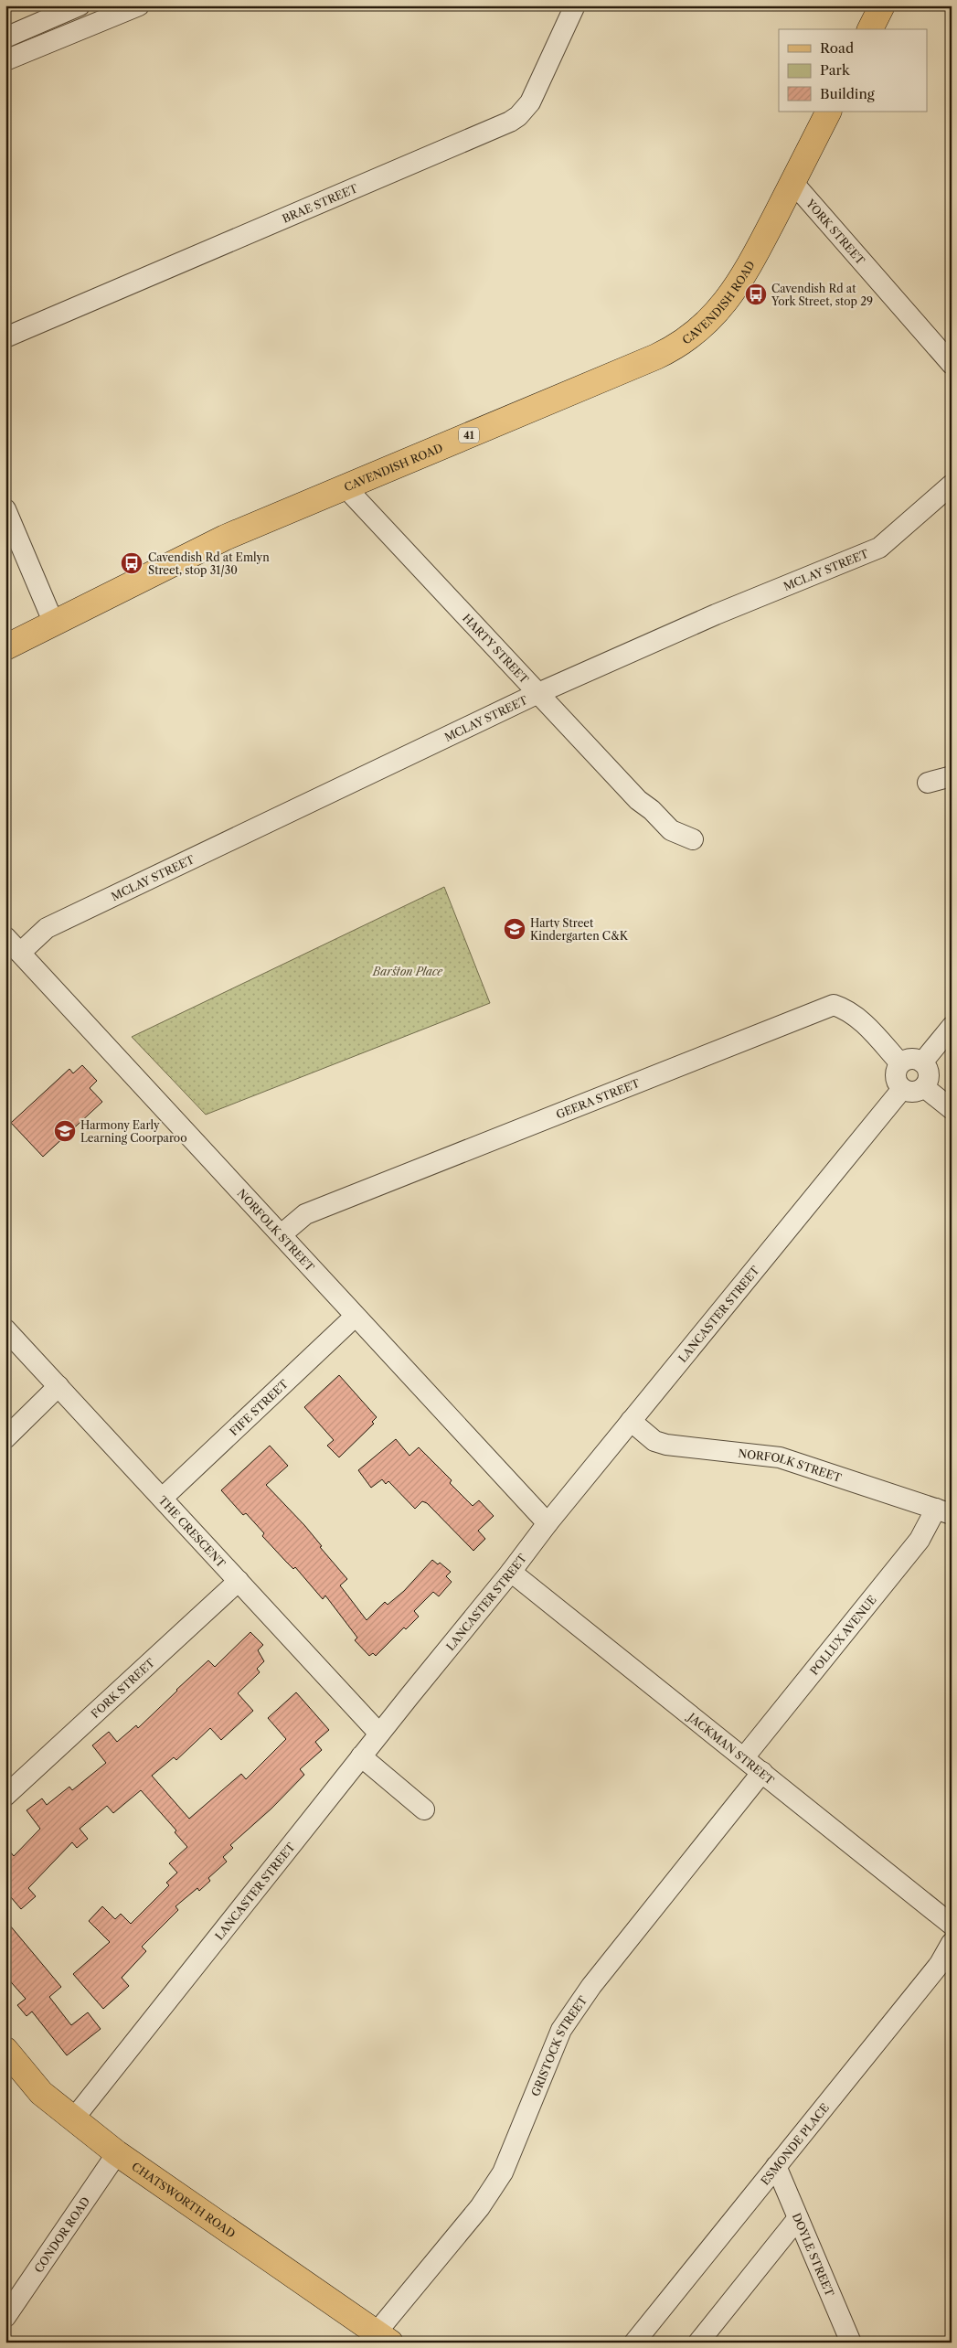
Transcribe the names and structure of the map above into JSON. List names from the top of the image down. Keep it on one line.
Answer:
{"streets":{"main road":["CAVENDISH ROAD","41","CHATSWORTH ROAD"],"street":["BRAE STREET","YORK STREET","MCLAY STREET","HARTY STREET","GEERA STREET","NORFOLK STREET","LANCASTER STREET","FIFE STREET","THE CRESCENT","POLLUX AVENUE","FORK STREET","JACKMAN STREET","GRISTOCK STREET","ESMONDE PLACE","CONDOR ROAD","DOYLE STREET"]},"crossings":[["YORK STREET","CAVENDISH ROAD"],["CAVENDISH ROAD","HARTY STREET"],["MCLAY STREET","HARTY STREET"],["MCLAY STREET","NORFOLK STREET"],["GEERA STREET","NORFOLK STREET"],["GEERA STREET","LANCASTER STREET"],["NORFOLK STREET","LANCASTER STREET"],["NORFOLK STREET","FIFE STREET"],["NORFOLK STREET","POLLUX AVENUE"],["LANCASTER STREET","THE CRESCENT"],["LANCASTER STREET","JACKMAN STREET"],["LANCASTER STREET","CHATSWORTH ROAD"],["FIFE STREET","THE CRESCENT"],["THE CRESCENT","FORK STREET"],["POLLUX AVENUE","JACKMAN STREET"],["JACKMAN STREET","GRISTOCK STREET"],["GRISTOCK STREET","CHATSWORTH ROAD"],["ESMONDE PLACE","DOYLE STREET"],["CHATSWORTH ROAD","CONDOR ROAD"]],"parks":["Barston Place"],"places":{"bus stop":["Cavendish Rd at York Street, stop 29","Cavendish Rd at Emlyn Street, stop 31/30"],"school or university":["Harty Street Kindergarten C&K","Harmony Early Learning Coorparoo"]},"legend":["Road","Park","Building"]}
